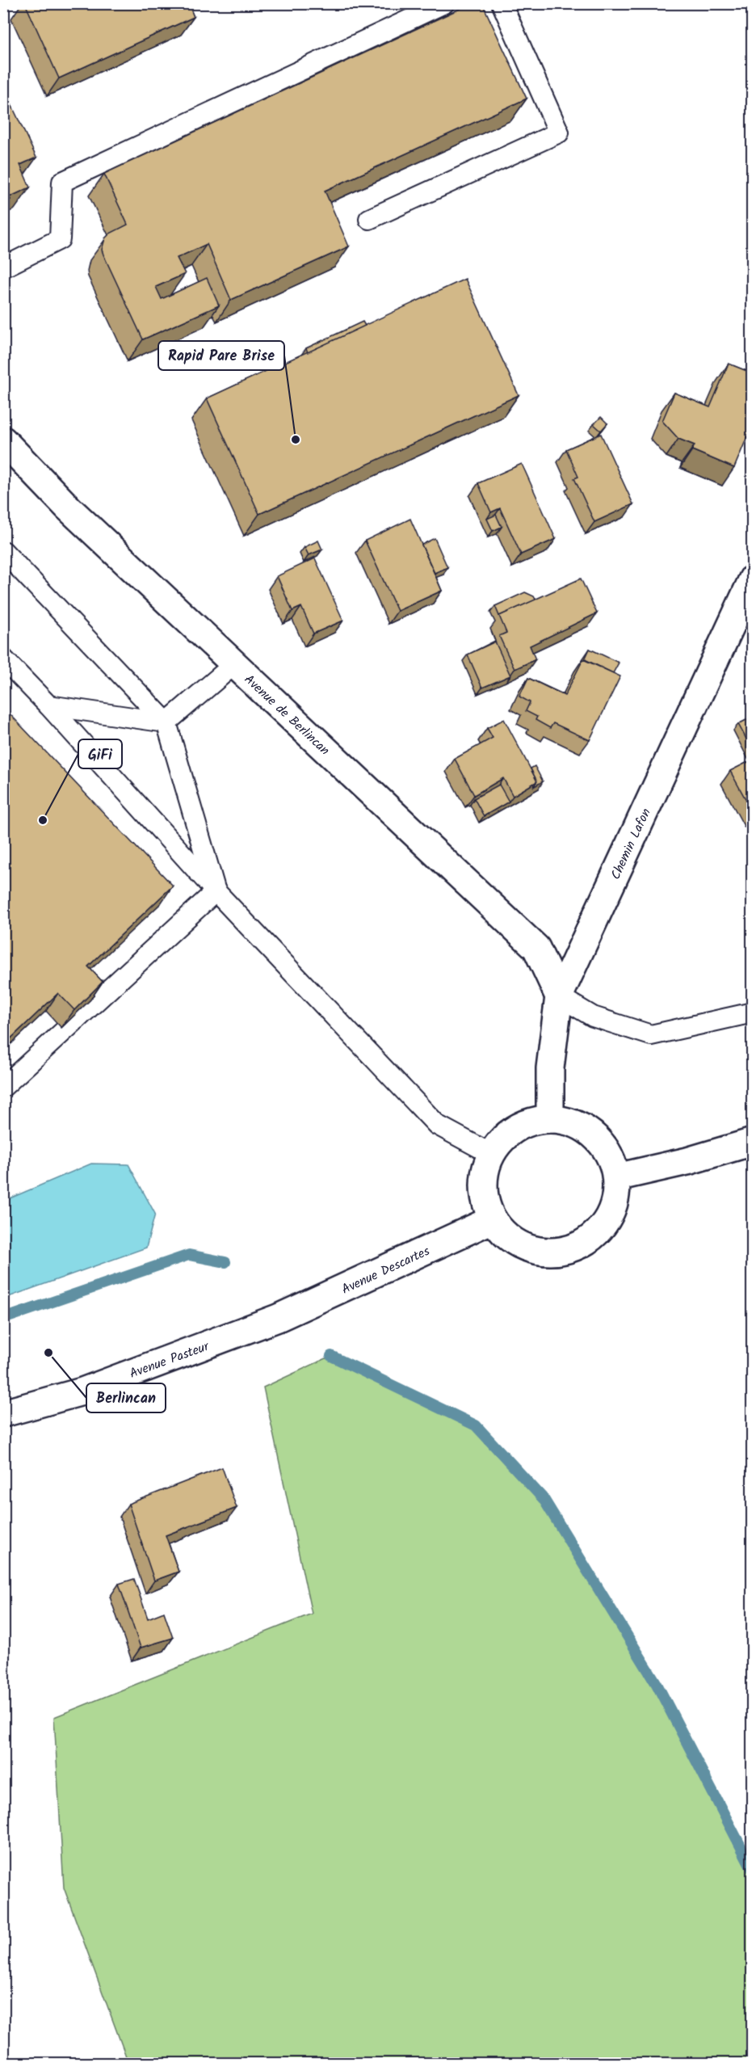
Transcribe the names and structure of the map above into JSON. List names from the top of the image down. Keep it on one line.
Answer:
{"streets":{"street":["Avenue de Berlincan","Chemin Lafon","Avenue Descartes","Avenue Pasteur"]},"crossings":[["Avenue de Berlincan","Chemin Lafon"],["Chemin Lafon","Avenue Descartes"],["Avenue Descartes","Avenue Pasteur"]],"places":["Rapid Pare Brise","GiFi","Berlincan"]}
